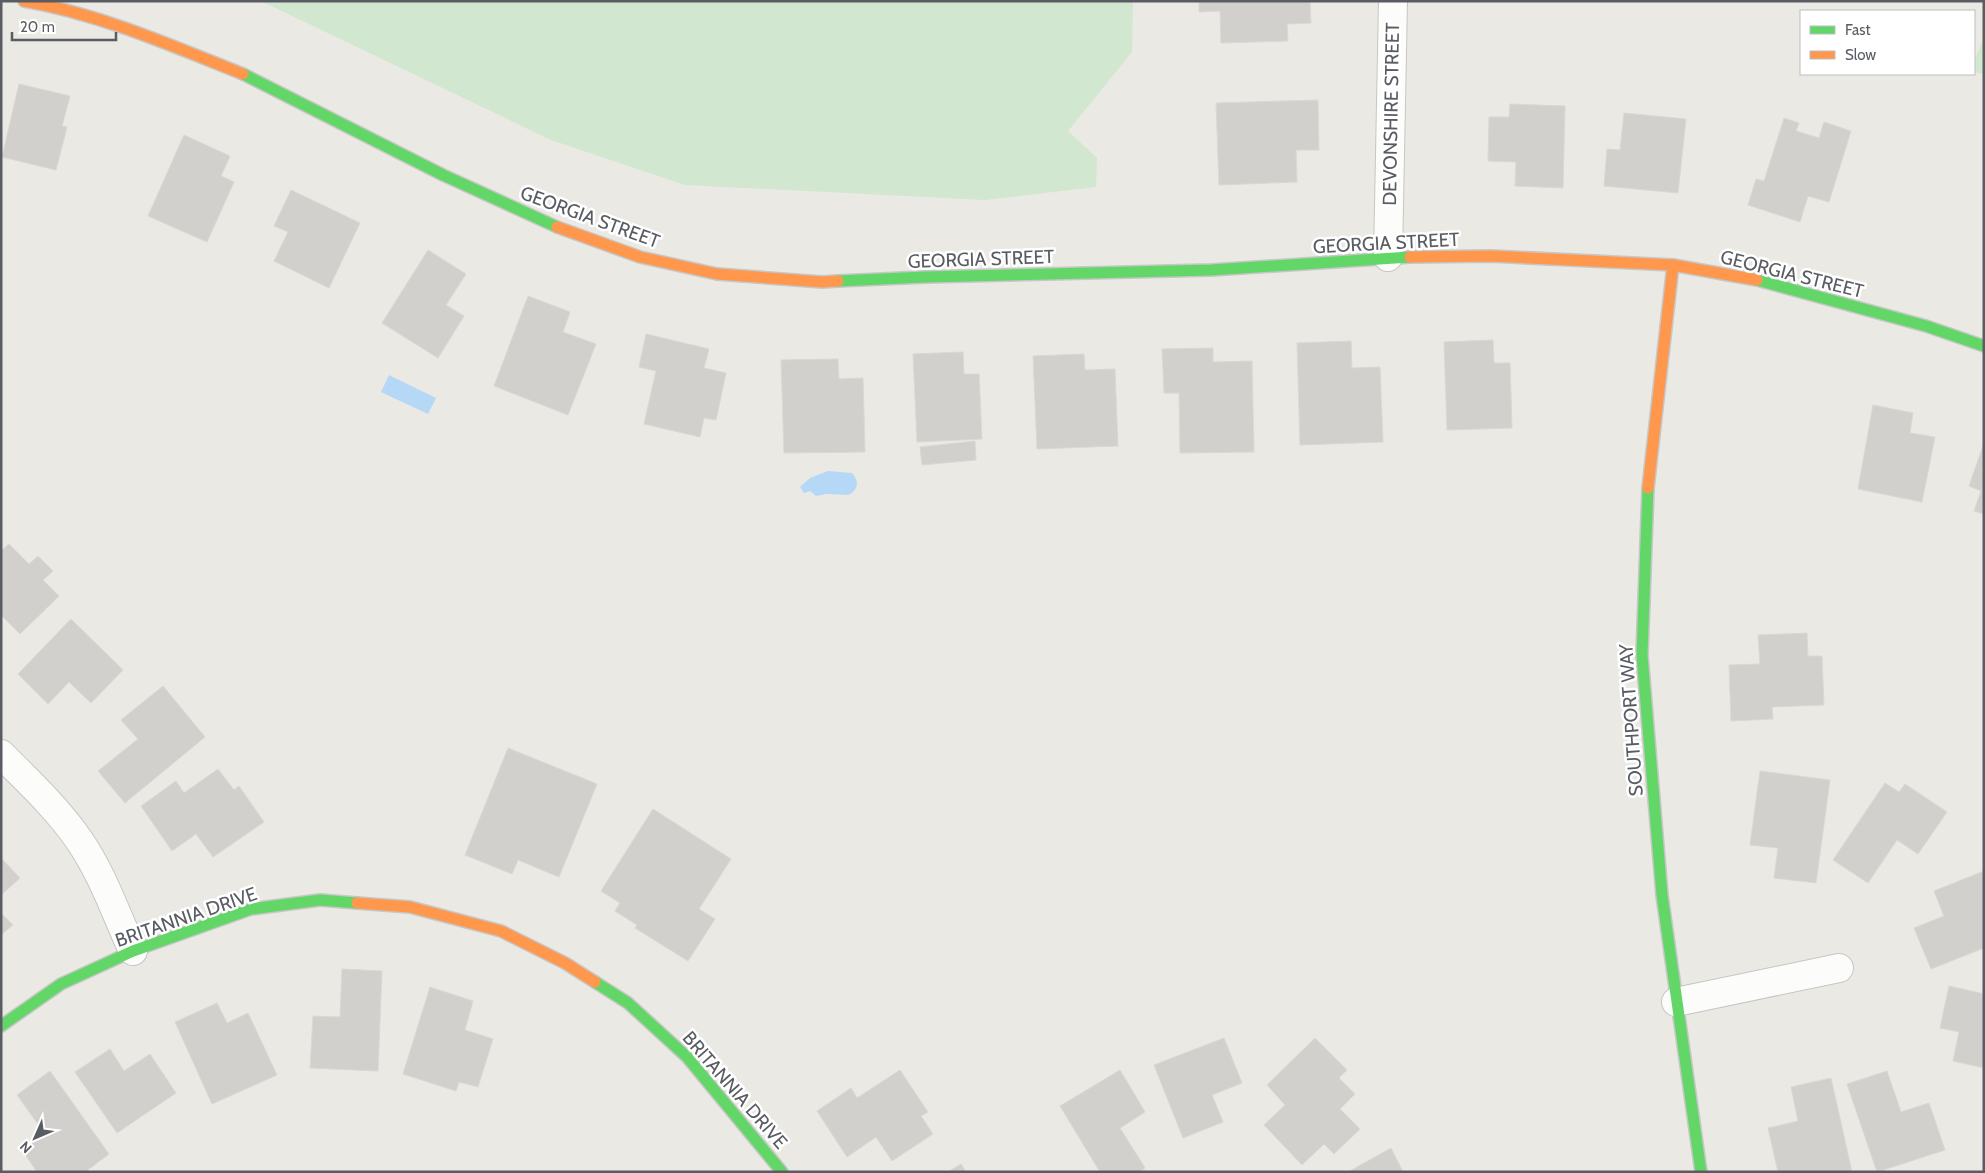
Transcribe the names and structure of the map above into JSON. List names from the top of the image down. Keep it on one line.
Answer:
{"streets":{"street":["DEVONSHIRE STREET","GEORGIA STREET","SOUTHPORT WAY","BRITANNIA DRIVE"]},"crossings":[["DEVONSHIRE STREET","GEORGIA STREET"],["GEORGIA STREET","SOUTHPORT WAY"]],"legend":["Fast","Slow"],"scale_bar":"20 m","north":"bottom left"}
